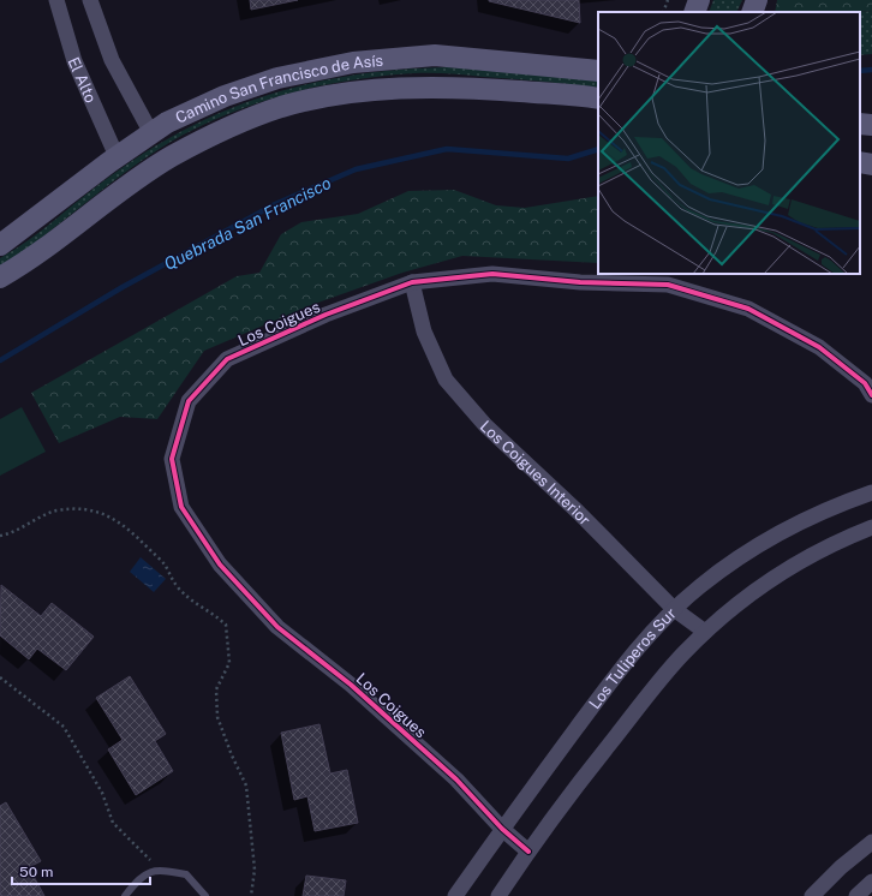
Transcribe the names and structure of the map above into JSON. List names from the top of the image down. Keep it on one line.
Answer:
{"streets":{"main road":["Camino San Francisco de Asís"],"street":["El Alto","Los Coigues","Los Coigues Interior","Los Tuliperos Sur"]},"crossings":[["El Alto","Camino San Francisco de Asís"],["Los Coigues","Los Coigues Interior"],["Los Coigues","Los Tuliperos Sur"],["Los Coigues Interior","Los Tuliperos Sur"]],"water":["Quebrada San Francisco"],"scale_bar":"50 m"}
